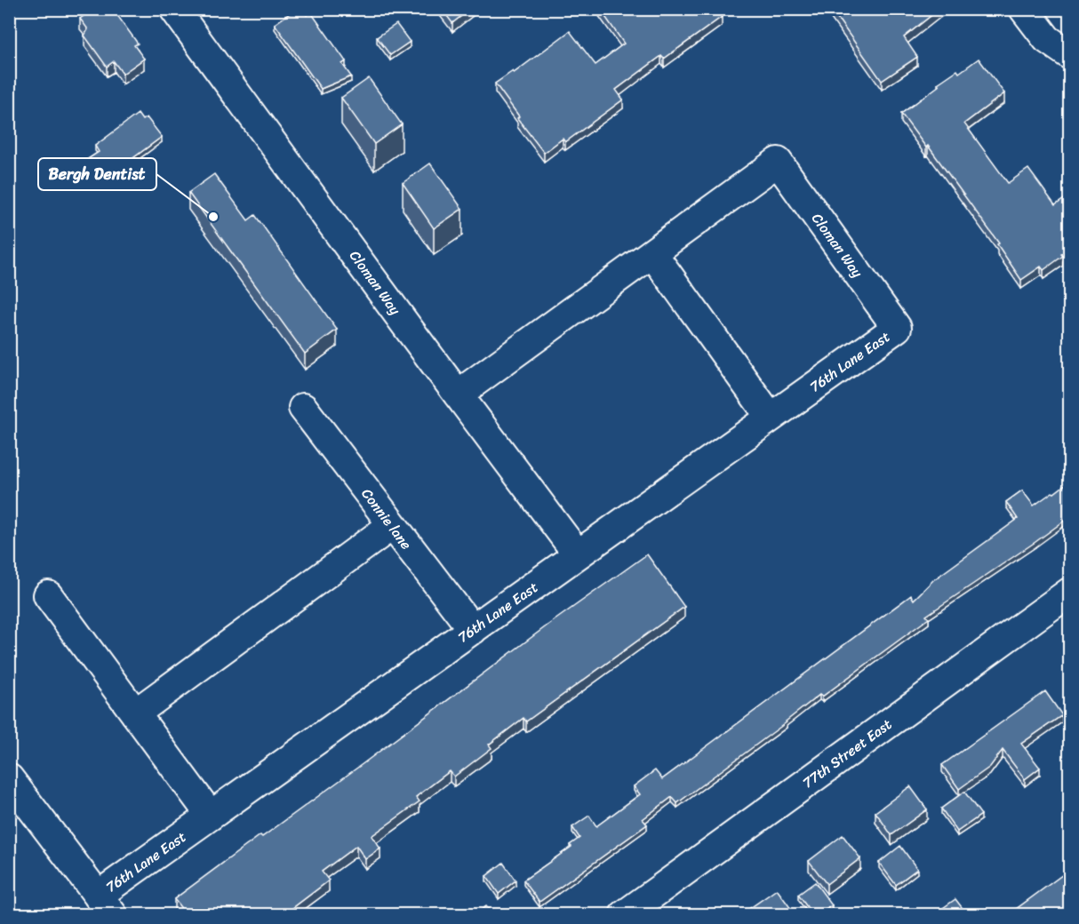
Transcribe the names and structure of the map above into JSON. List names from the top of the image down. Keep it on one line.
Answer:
{"streets":{"street":["Cloman Way","76th Lane East","Connie lane","77th Street East"]},"crossings":[["Cloman Way","76th Lane East"],["76th Lane East","Connie lane"]],"places":["Bergh Dentist"]}
